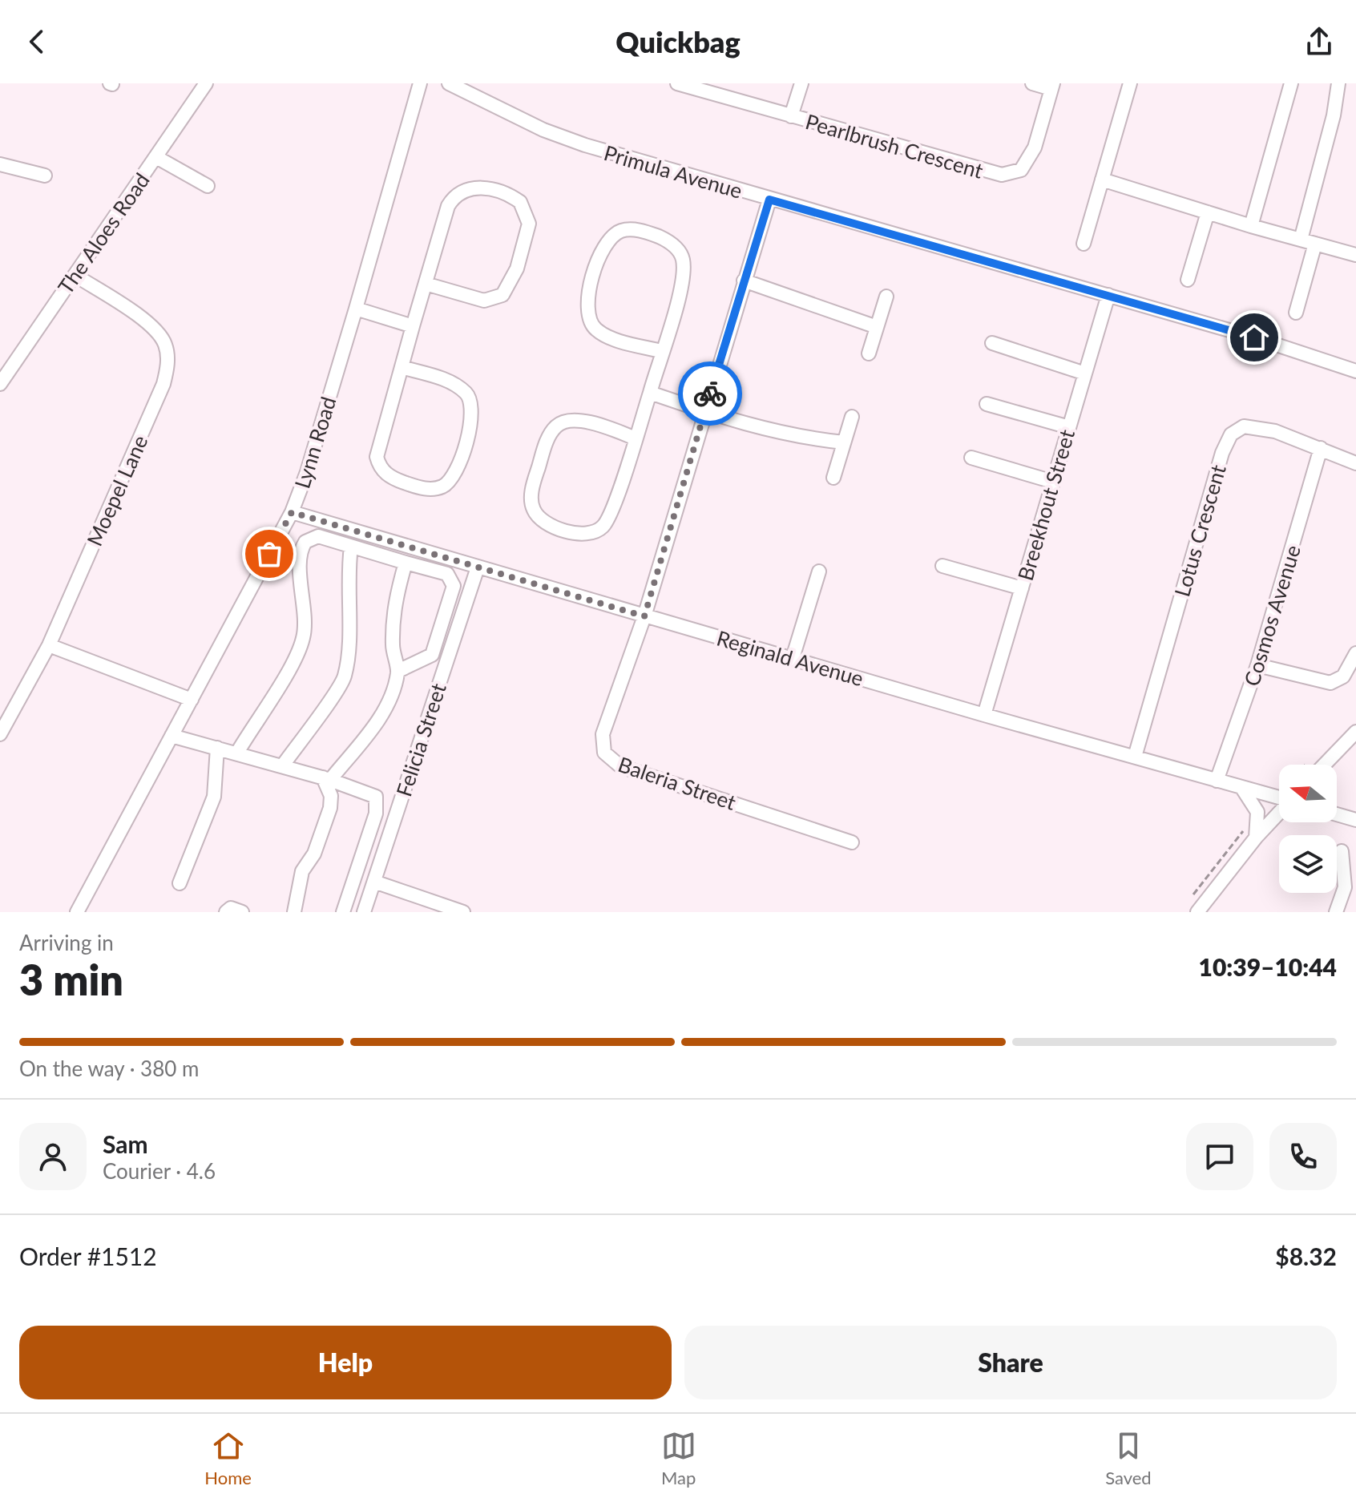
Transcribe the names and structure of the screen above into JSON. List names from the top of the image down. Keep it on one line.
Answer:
{"streets":{"street":["Pearlbrush Crescent","Primula Avenue","The Aloes Road","Lynn Road","Moepel Lane","Breekhout Street","Lotus Crescent","Cosmos Avenue","Reginald Avenue","Felicia Street","Baleria Street"]},"crossings":[["Primula Avenue","Breekhout Street"],["The Aloes Road","Moepel Lane"],["Lynn Road","Reginald Avenue"],["Breekhout Street","Reginald Avenue"],["Lotus Crescent","Cosmos Avenue"],["Lotus Crescent","Reginald Avenue"],["Cosmos Avenue","Reginald Avenue"],["Reginald Avenue","Felicia Street"],["Reginald Avenue","Baleria Street"]],"north":"left","page":{"header":"Quickbag","heading":["3 min","Arriving in","10:39–10:44"],"panel":["Sam","Courier · 4.6","Order #1512","$8.32"],"bar":"On the way · 380 m","buttons":["Help","Share"],"tabs":["Home","Map","Saved"]}}
